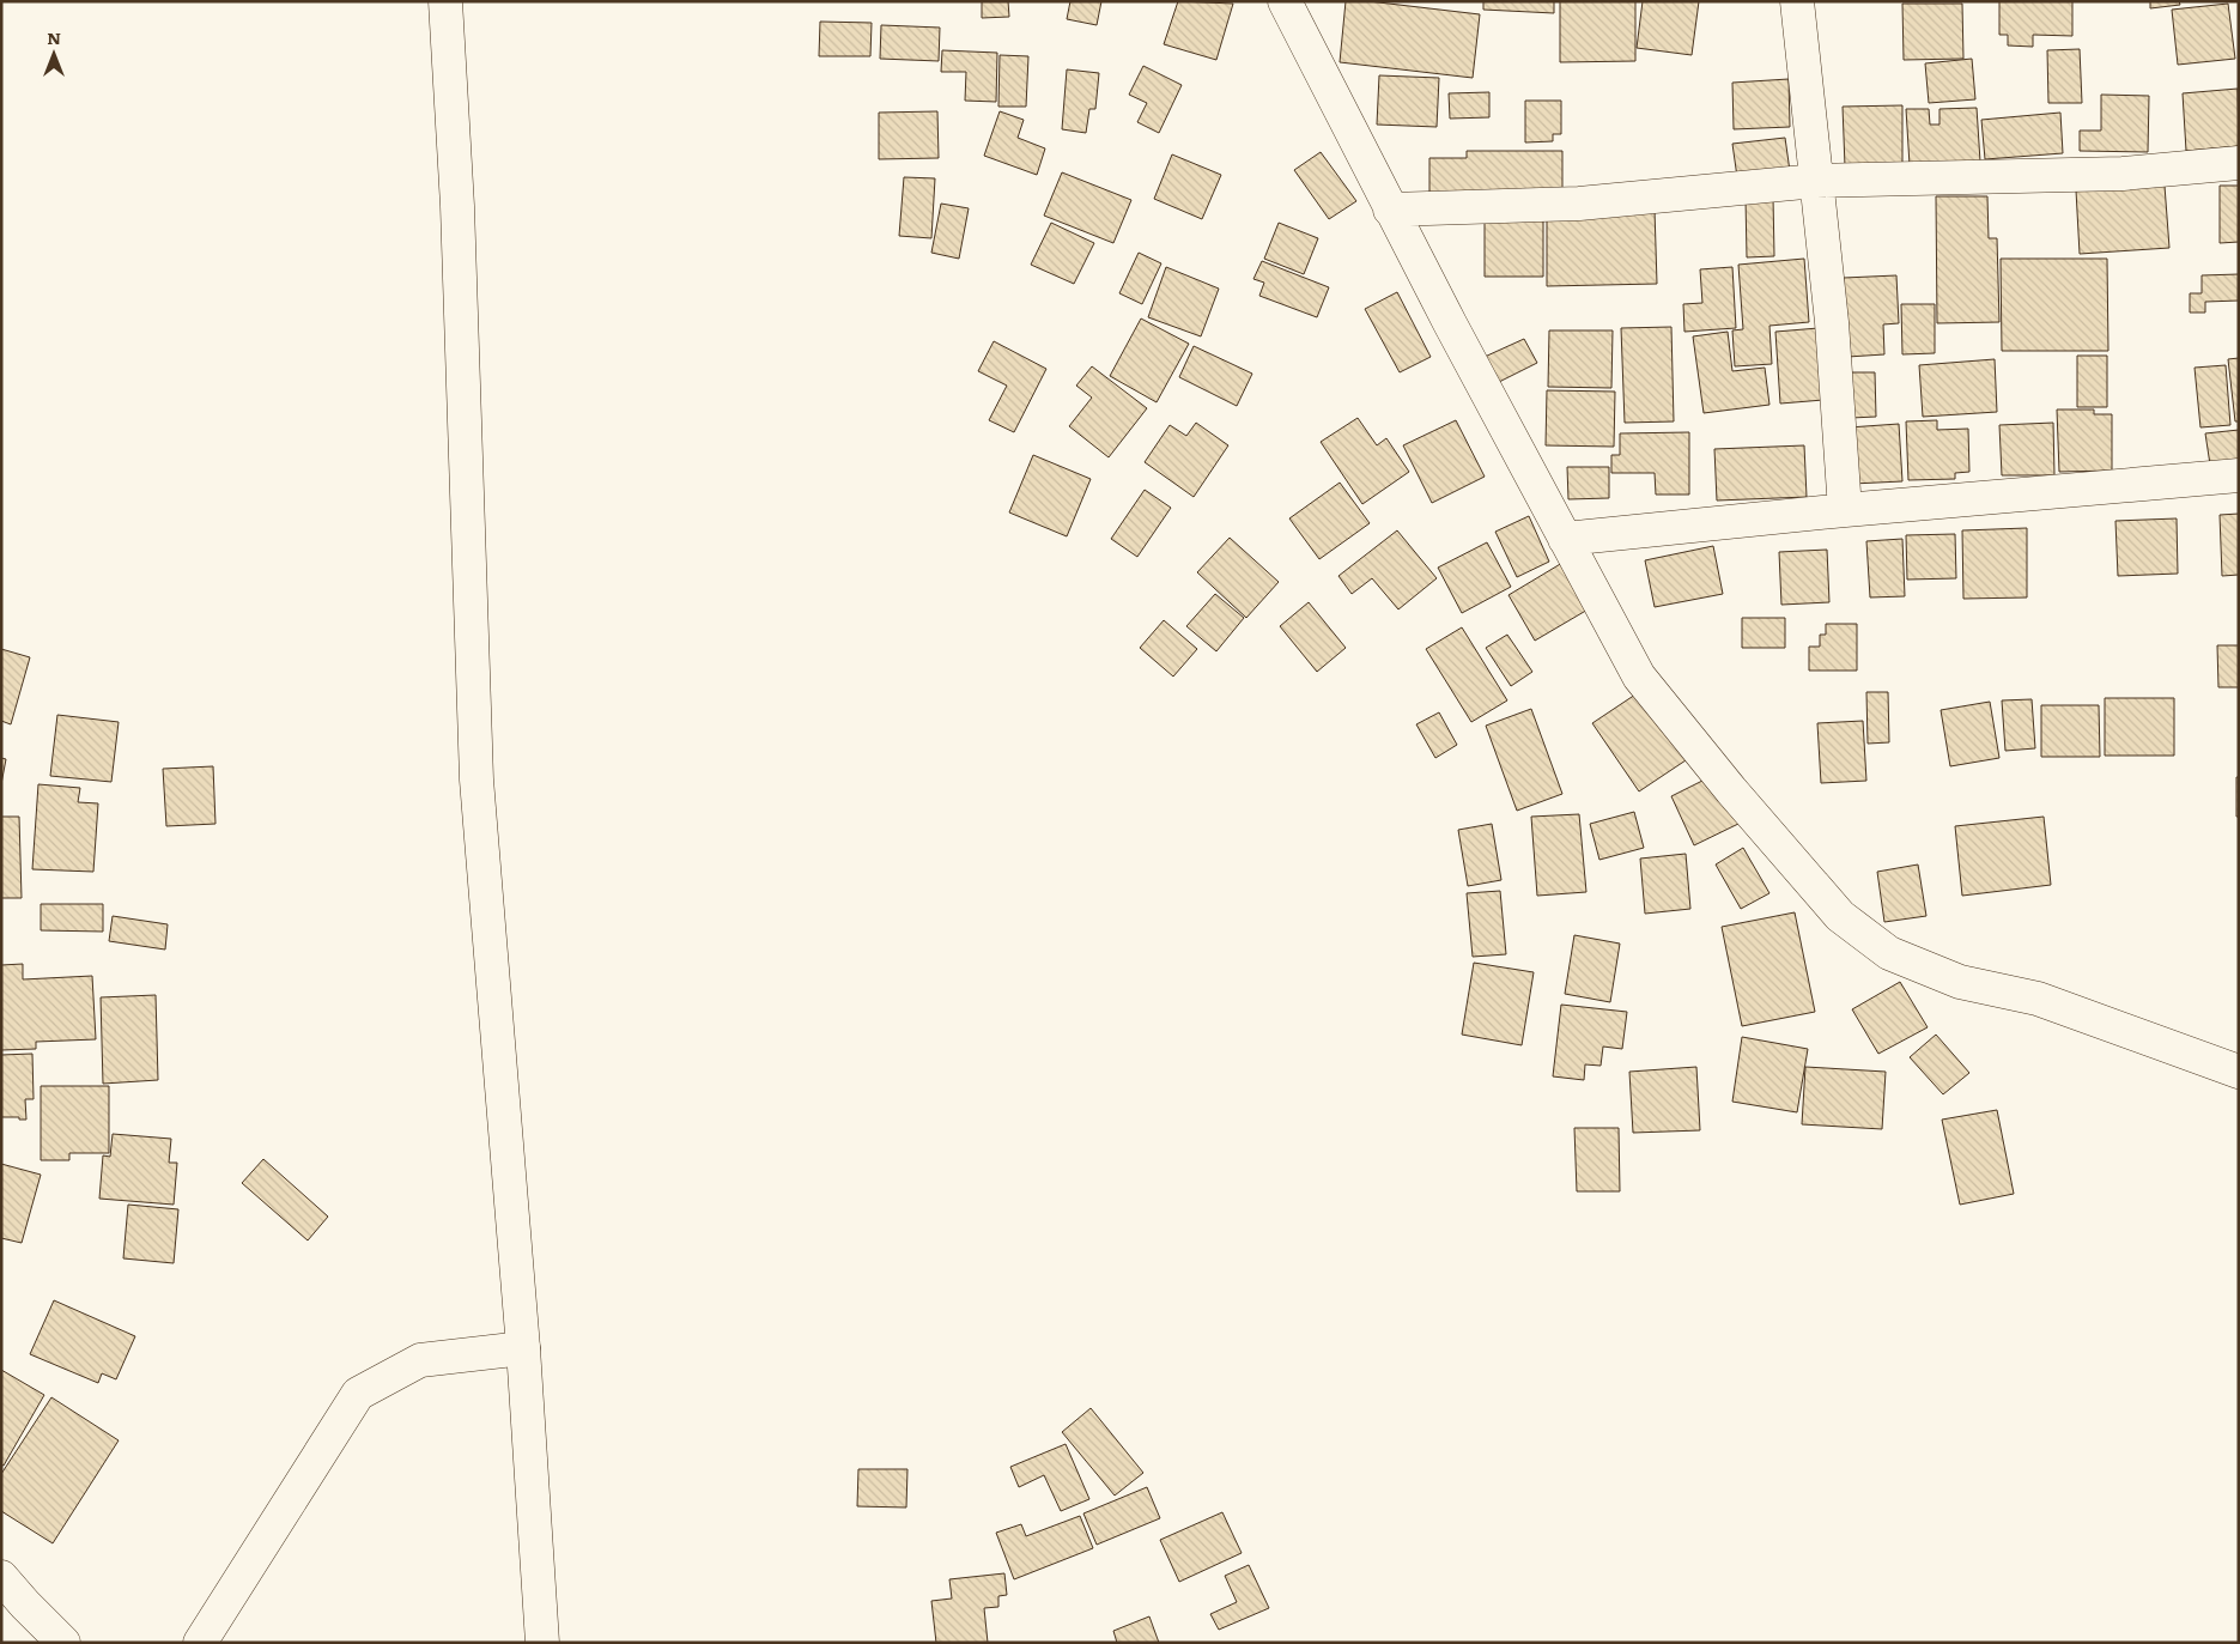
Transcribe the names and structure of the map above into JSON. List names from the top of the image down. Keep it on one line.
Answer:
{"north":"top"}
